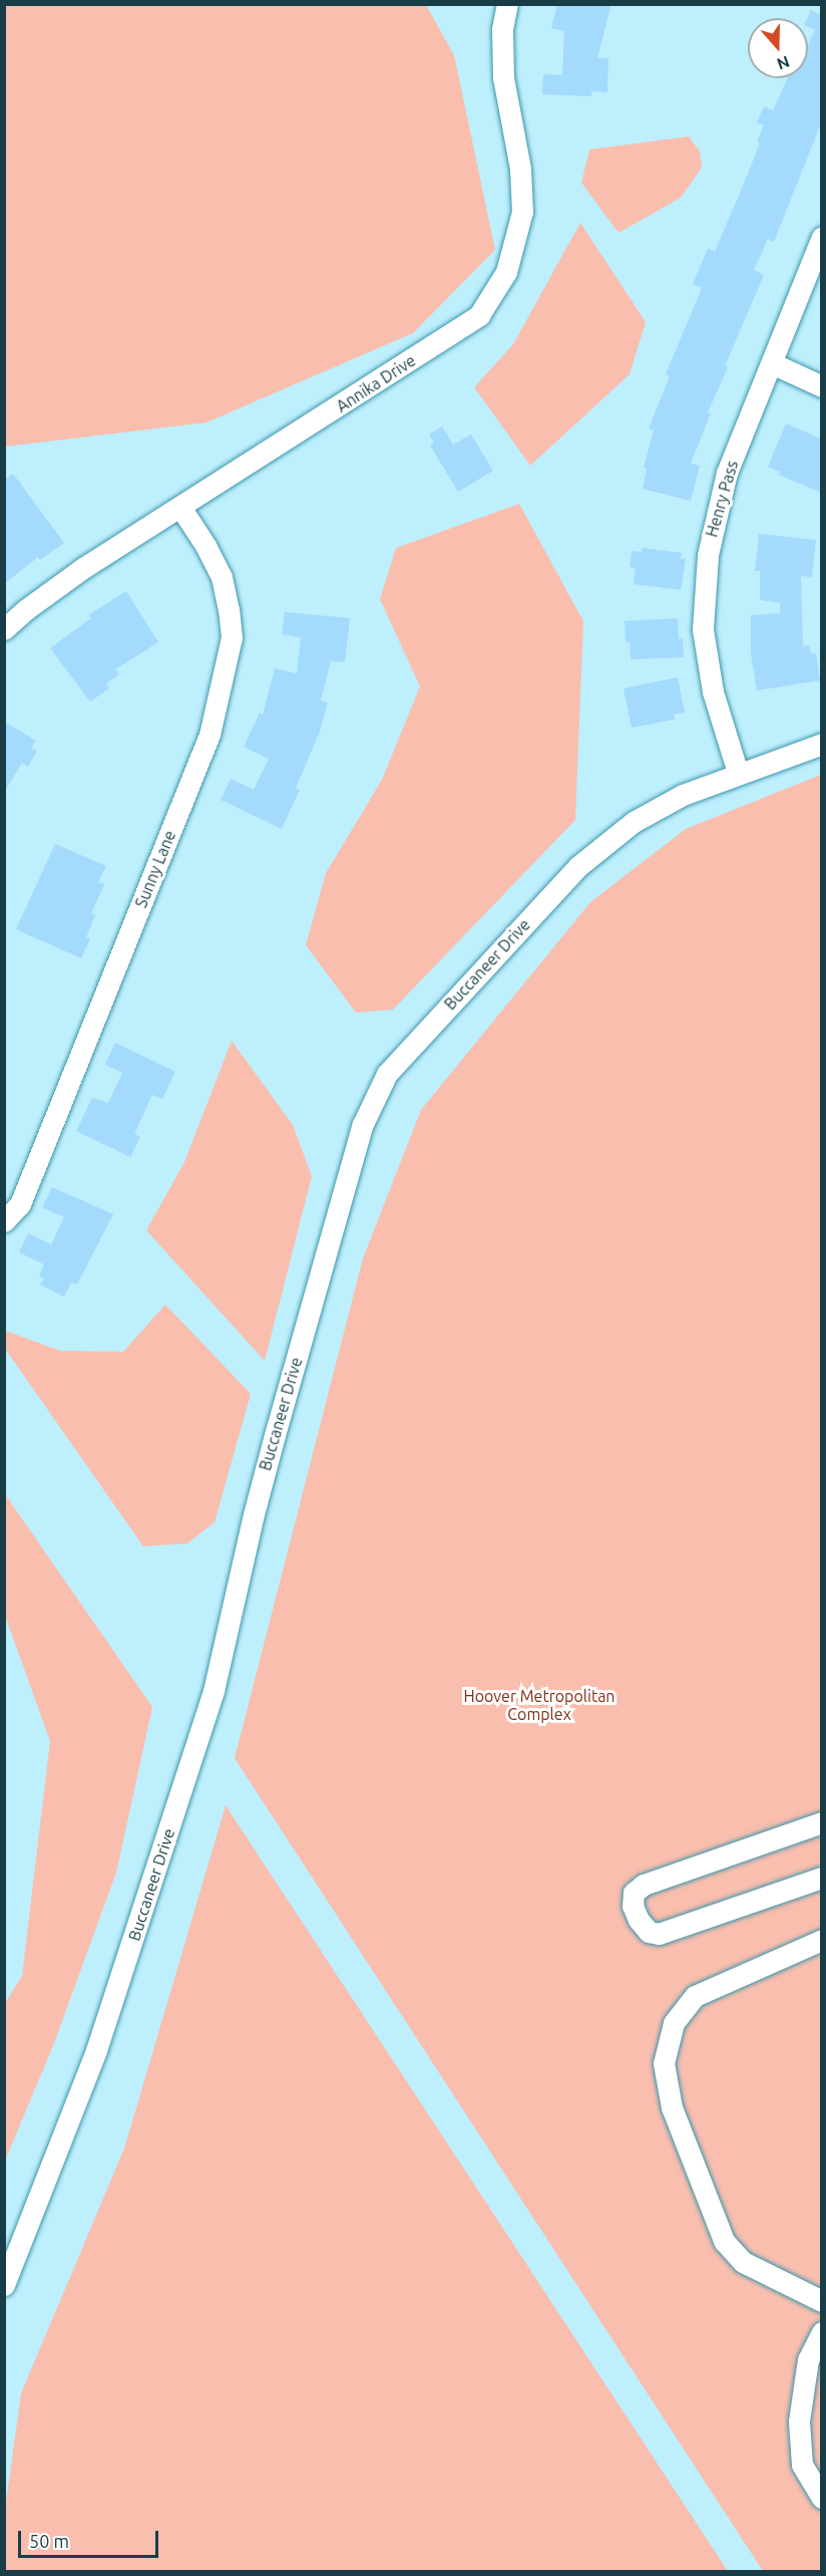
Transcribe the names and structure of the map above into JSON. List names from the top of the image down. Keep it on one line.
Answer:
{"streets":{"street":["Annika Drive","Henry Pass","Sunny Lane","Buccaneer Drive"]},"crossings":[["Annika Drive","Sunny Lane"],["Henry Pass","Buccaneer Drive"]],"parks":["Hoover Metropolitan Complex"],"scale_bar":"50 m","north":"bottom"}
